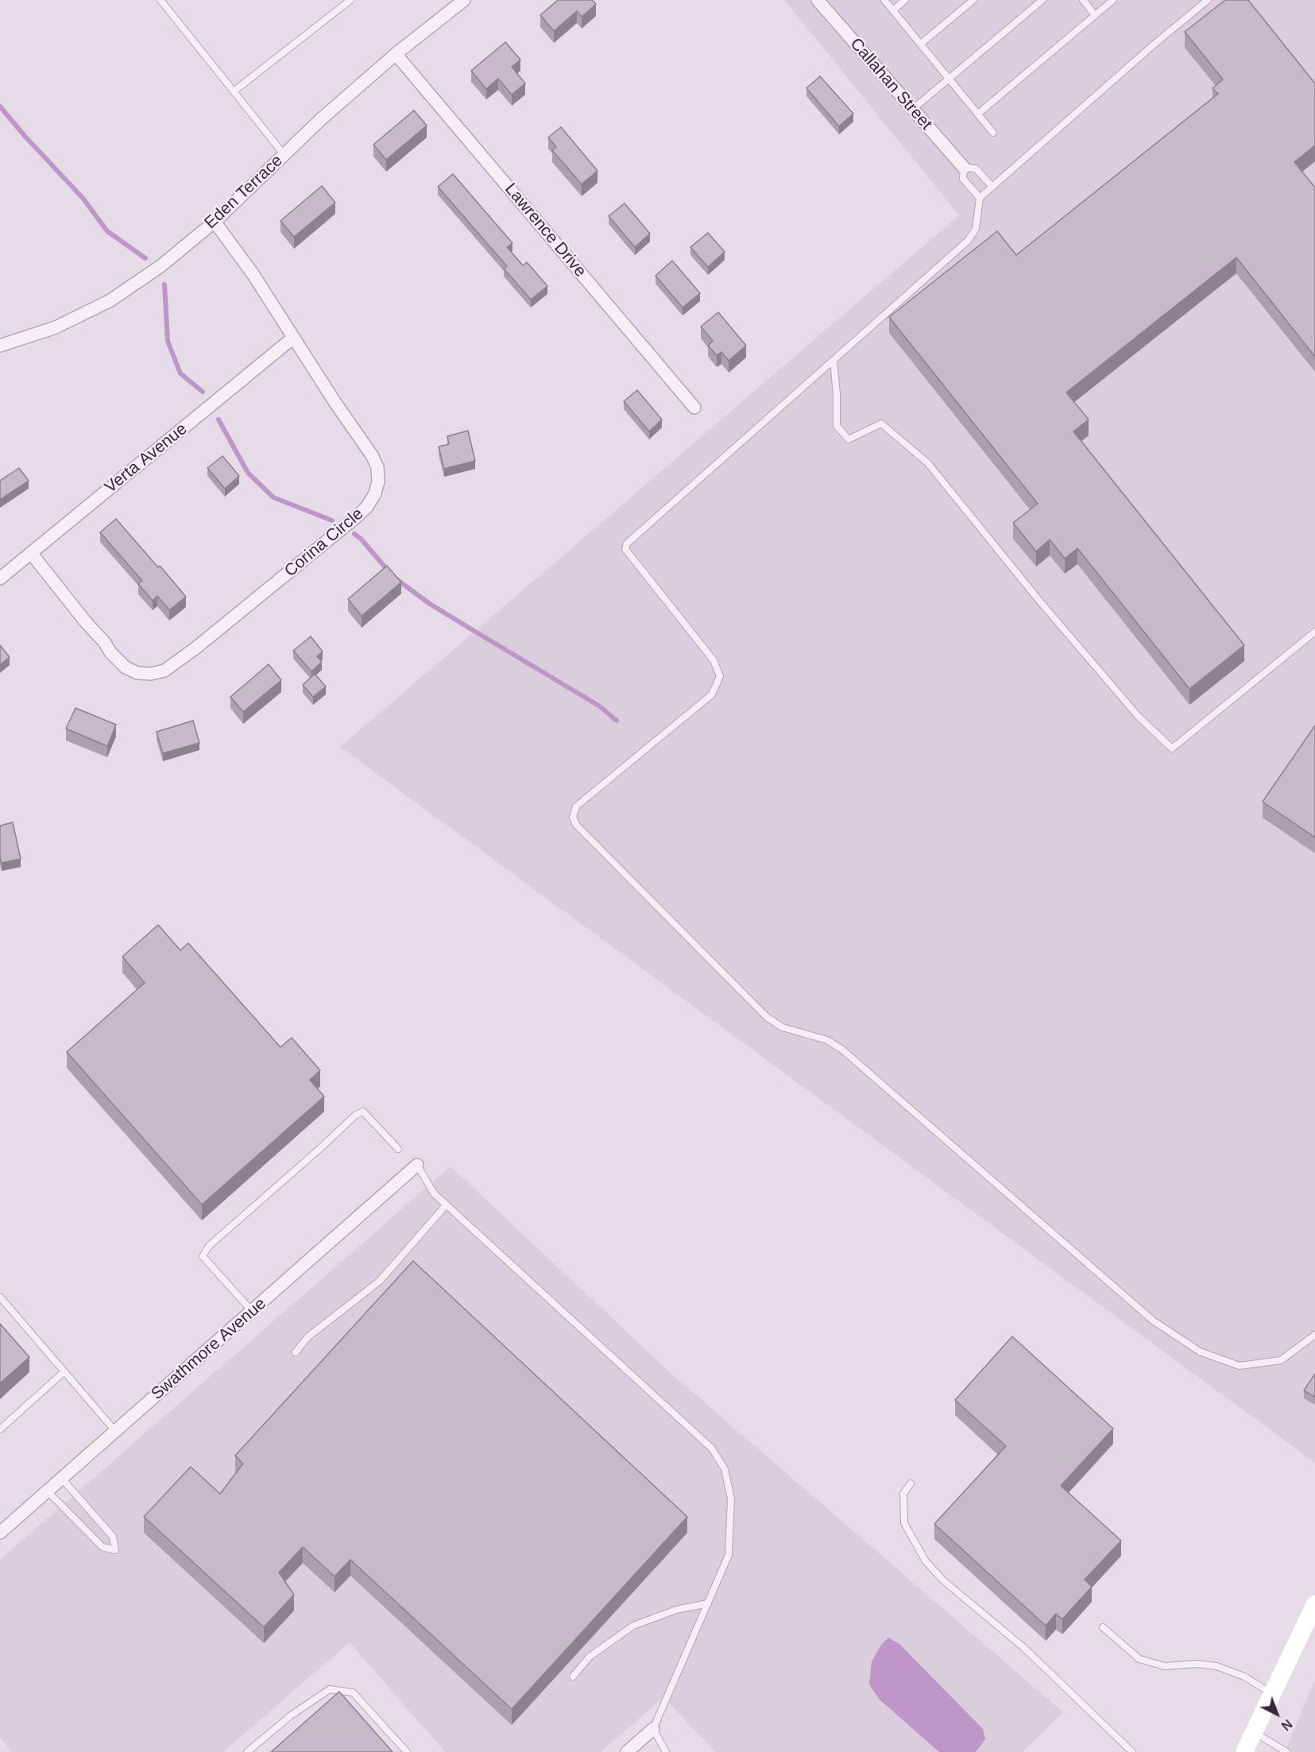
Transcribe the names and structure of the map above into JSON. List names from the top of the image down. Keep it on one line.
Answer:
{"streets":{"street":["Callahan Street","Eden Terrace","Lawrence Drive","Verta Avenue","Corina Circle","Swathmore Avenue"]},"crossings":[["Eden Terrace","Lawrence Drive"],["Eden Terrace","Corina Circle"],["Verta Avenue","Corina Circle"]],"north":"bottom right"}
